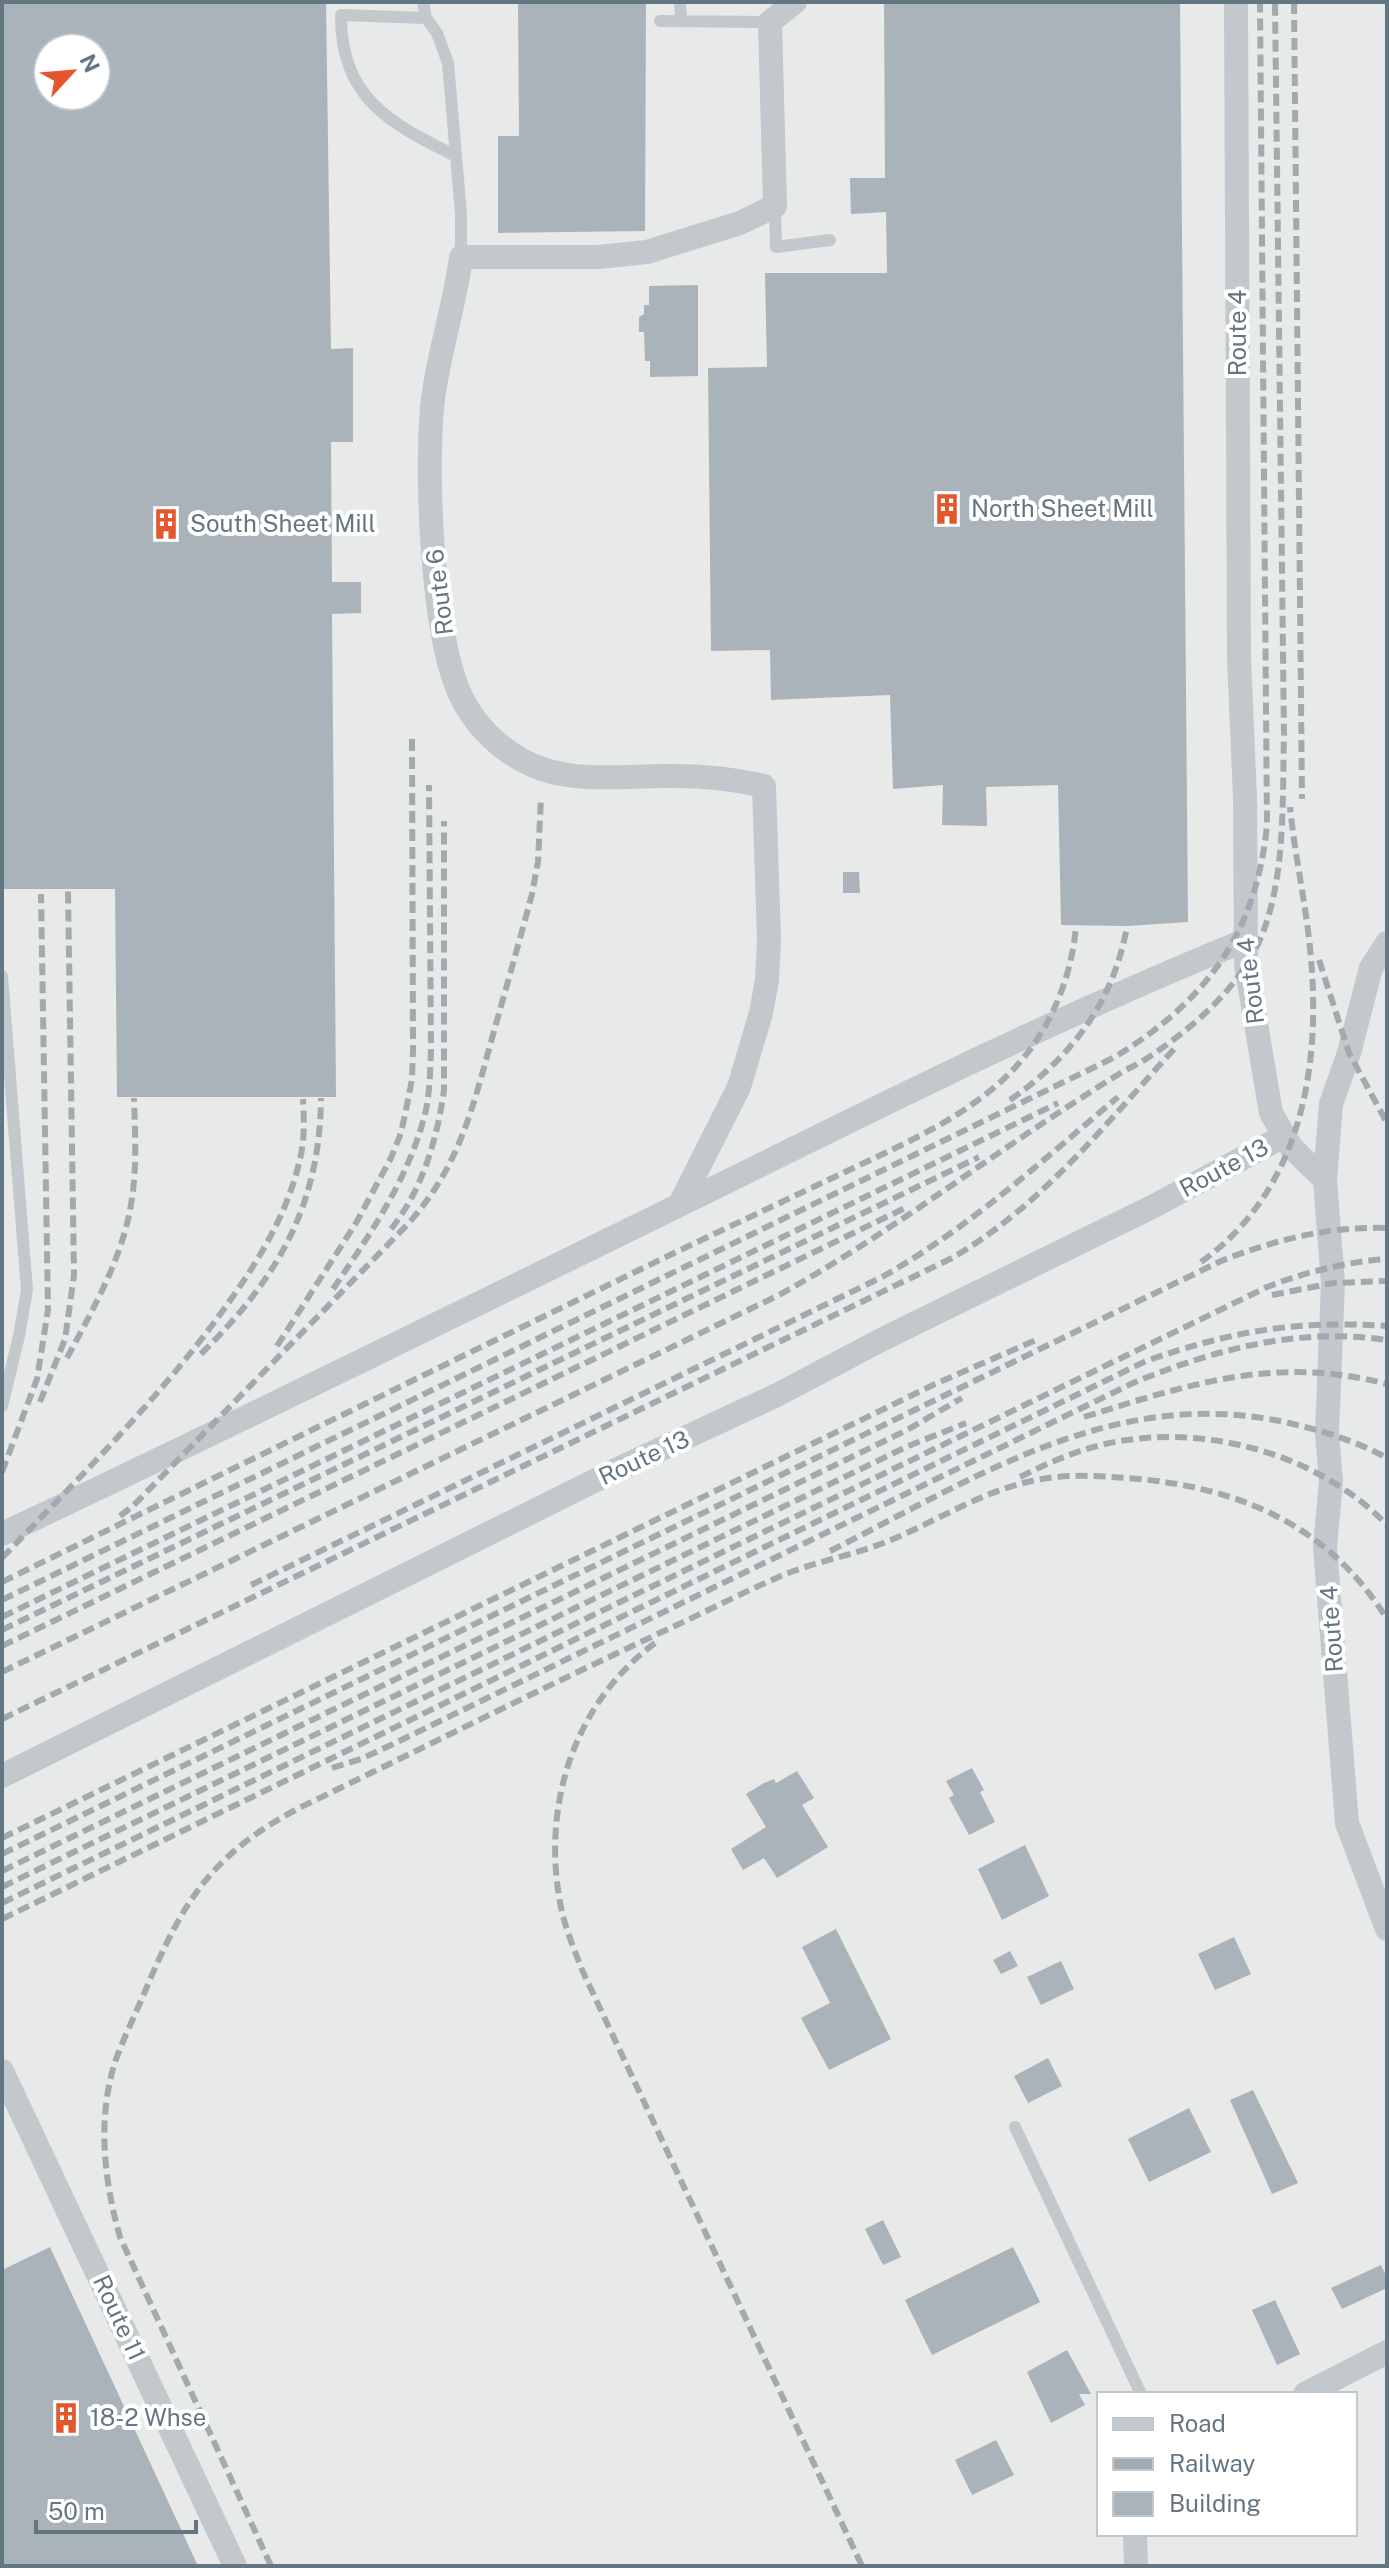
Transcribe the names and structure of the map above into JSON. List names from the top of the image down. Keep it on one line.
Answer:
{"streets":{"street":["Route 4","Route 6","Route 13","Route 11"]},"crossings":[["Route 4","Route 13"]],"places":{"building":["North Sheet Mill","South Sheet Mill","18-2 Whse"]},"legend":["Road","Railway","Building"],"scale_bar":"50 m","north":"top right"}
